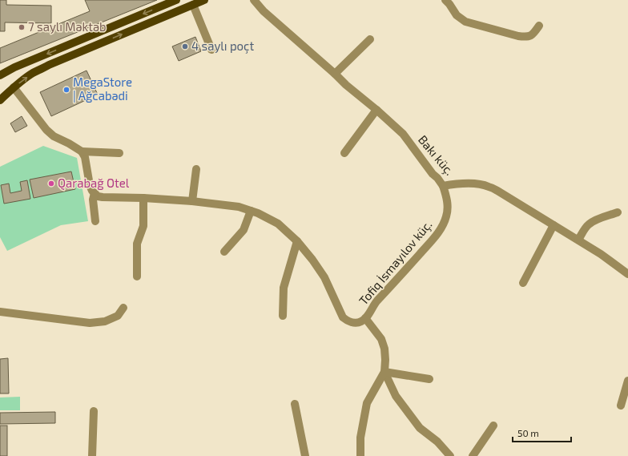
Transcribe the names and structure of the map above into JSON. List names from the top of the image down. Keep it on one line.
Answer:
{"streets":{"street":["Bakı küç.","Tofiq İsmayılov küç."]},"crossings":[["Bakı küç.","Tofiq İsmayılov küç."]],"places":["7 saylı Məktəb","4 saylı poçt","MegaStore | Ağcabədi","Qarabağ Otel"],"scale_bar":"50 m"}
